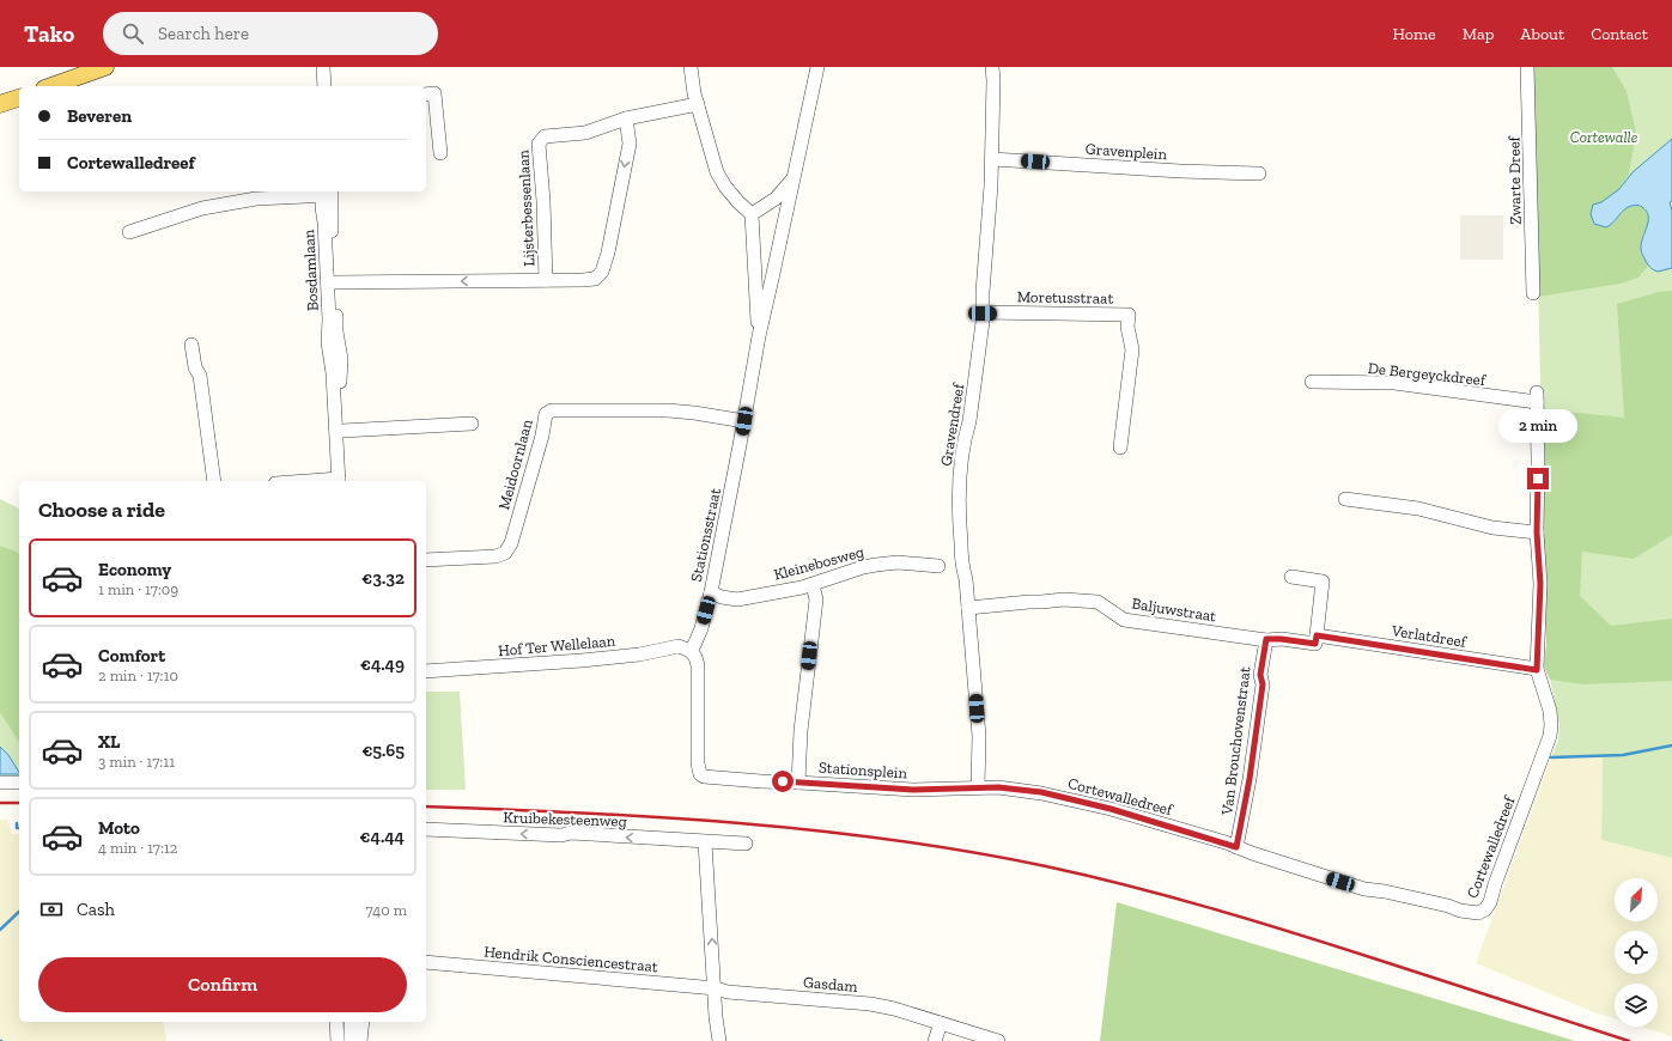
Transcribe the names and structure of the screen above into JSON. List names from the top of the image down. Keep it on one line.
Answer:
{"streets":{"street":["Gravenplein","Zwarte Dreef","Lijsterbessenlaan","Bosdamlaan","Moretusstraat","De Bergeyckdreef","Gravendreef","Meidoornlaan","Stationsstraat","Kleinebosweg","Baljuwstraat","Verlatdreef","Hof Ter Wellelaan","Van Brouchovenstraat","Stationsplein","Cortewalledreef","Kruibekesteenweg","Hendrik Consciencestraat","Gasdam"]},"crossings":[["Gravenplein","Gravendreef"],["Lijsterbessenlaan","Bosdamlaan"],["Moretusstraat","Gravendreef"],["De Bergeyckdreef","Cortewalledreef"],["Gravendreef","Baljuwstraat"],["Gravendreef","Stationsplein"],["Gravendreef","Cortewalledreef"],["Meidoornlaan","Stationsstraat"],["Stationsstraat","Kleinebosweg"],["Stationsstraat","Hof Ter Wellelaan"],["Stationsstraat","Stationsplein"],["Baljuwstraat","Verlatdreef"],["Baljuwstraat","Van Brouchovenstraat"],["Verlatdreef","Van Brouchovenstraat"],["Verlatdreef","Cortewalledreef"],["Hof Ter Wellelaan","Stationsplein"],["Van Brouchovenstraat","Cortewalledreef"],["Stationsplein","Cortewalledreef"],["Hendrik Consciencestraat","Gasdam"]],"one_way":["Kruibekesteenweg"],"parks":["Cortewalle"],"north":"top right","page":{"header":"Tako","search":"Search here","nav":["Home","Map","About","Contact"],"banner":["Beveren","Cortewalledreef"],"bubble":"2 min","heading":"Choose a ride","list":[{"name":"Economy","note":"1 min · 17:09","value":"€3.32"},{"name":"Comfort","note":"2 min · 17:10","value":"€4.49"},{"name":"XL","note":"3 min · 17:11","value":"€5.65"},{"name":"Moto","note":"4 min · 17:12","value":"€4.44"}],"pay":["Cash","740 m"],"buttons":"Confirm"}}
